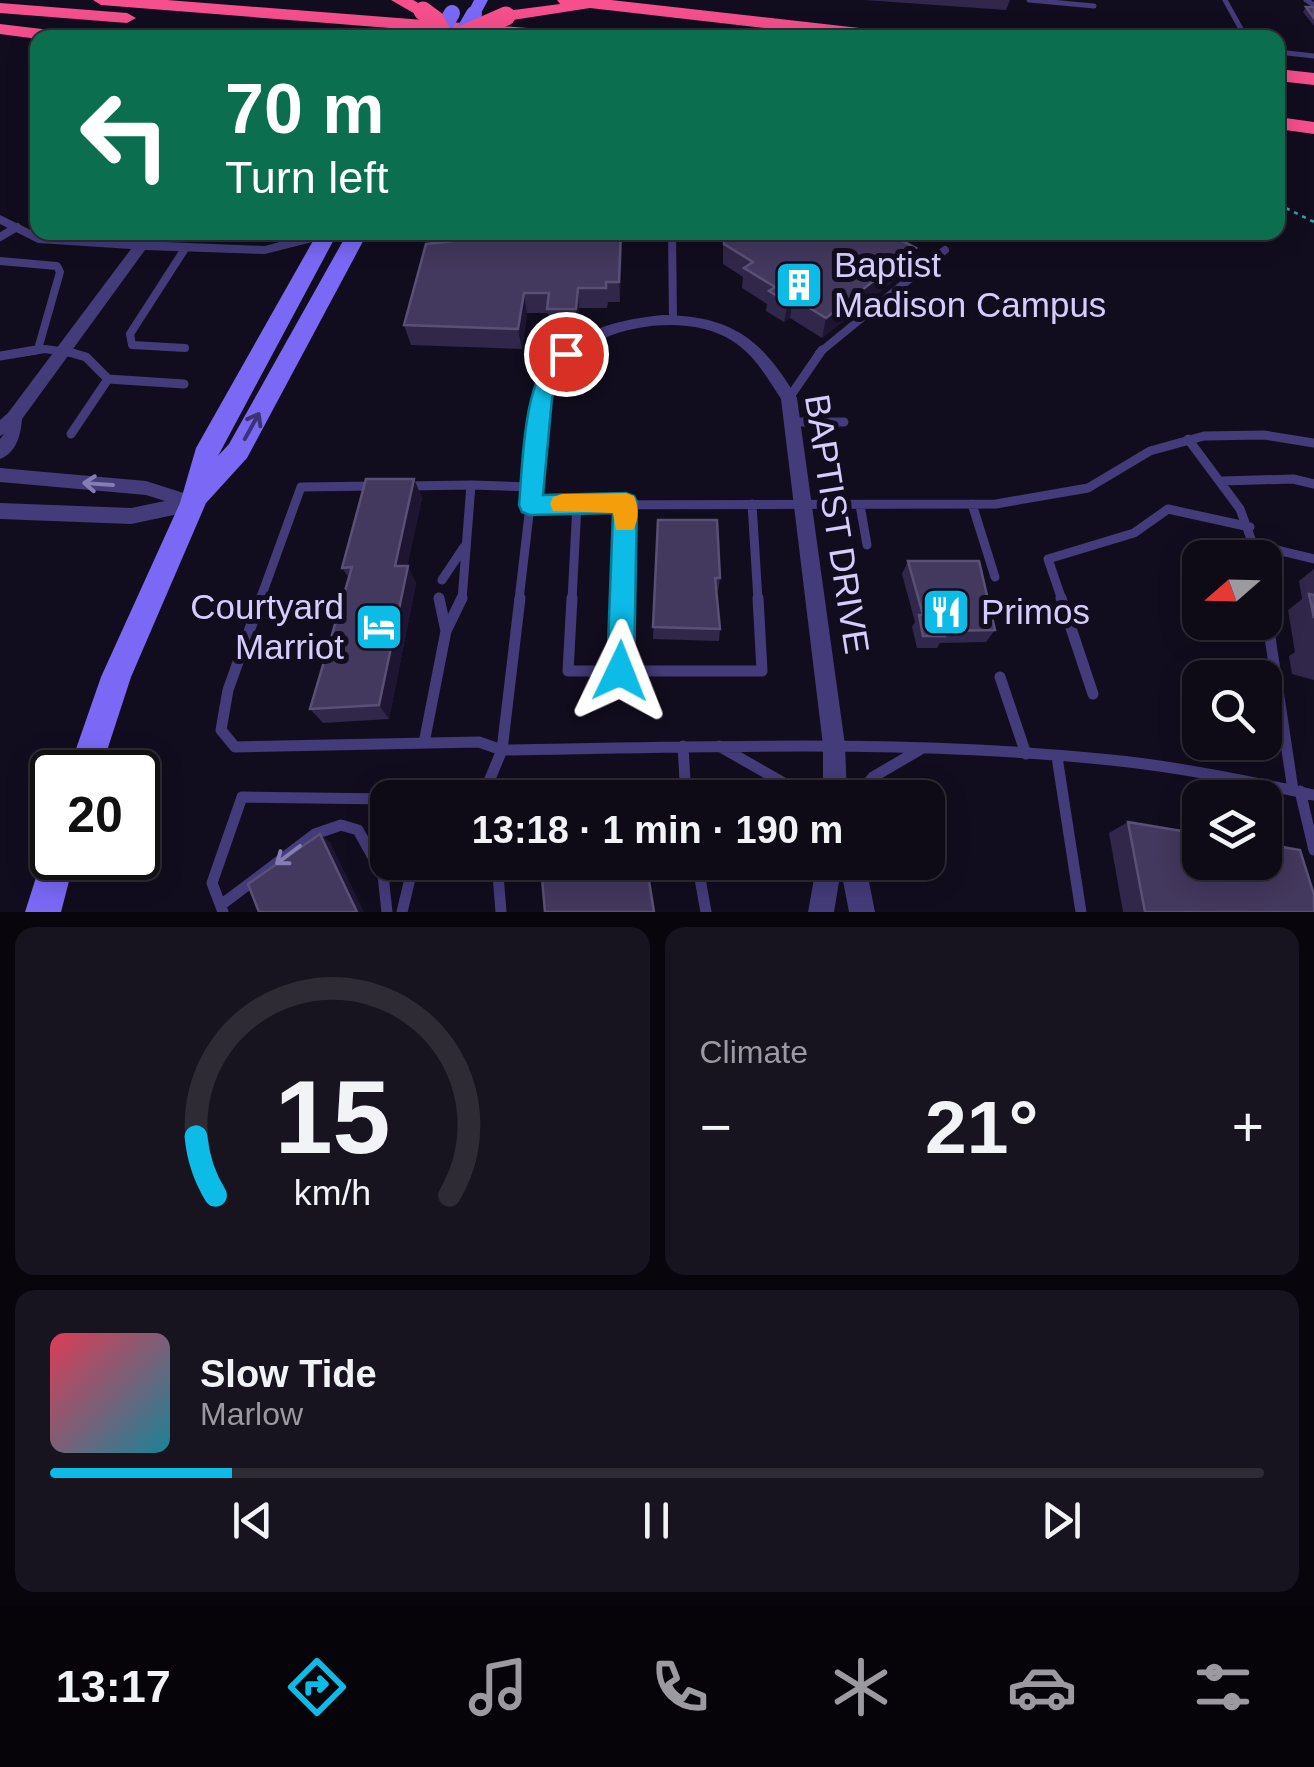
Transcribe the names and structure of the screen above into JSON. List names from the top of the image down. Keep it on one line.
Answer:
{"streets":{"street":["BAPTIST DRIVE"]},"places":{"building":["Baptist Madison Campus"],"restaurant":["Primos"],"hotel":["Courtyard Marriot"]},"north":"left","page":{"turn":["70 m","Turn left"],"limit":"20","trip":"13:18 · 1 min · 190 m","tile":"Climate","heat":["−","21°","+"],"song":["Slow Tide","Marlow"],"tabs":"13:17","gauge":["15","km/h"]}}
